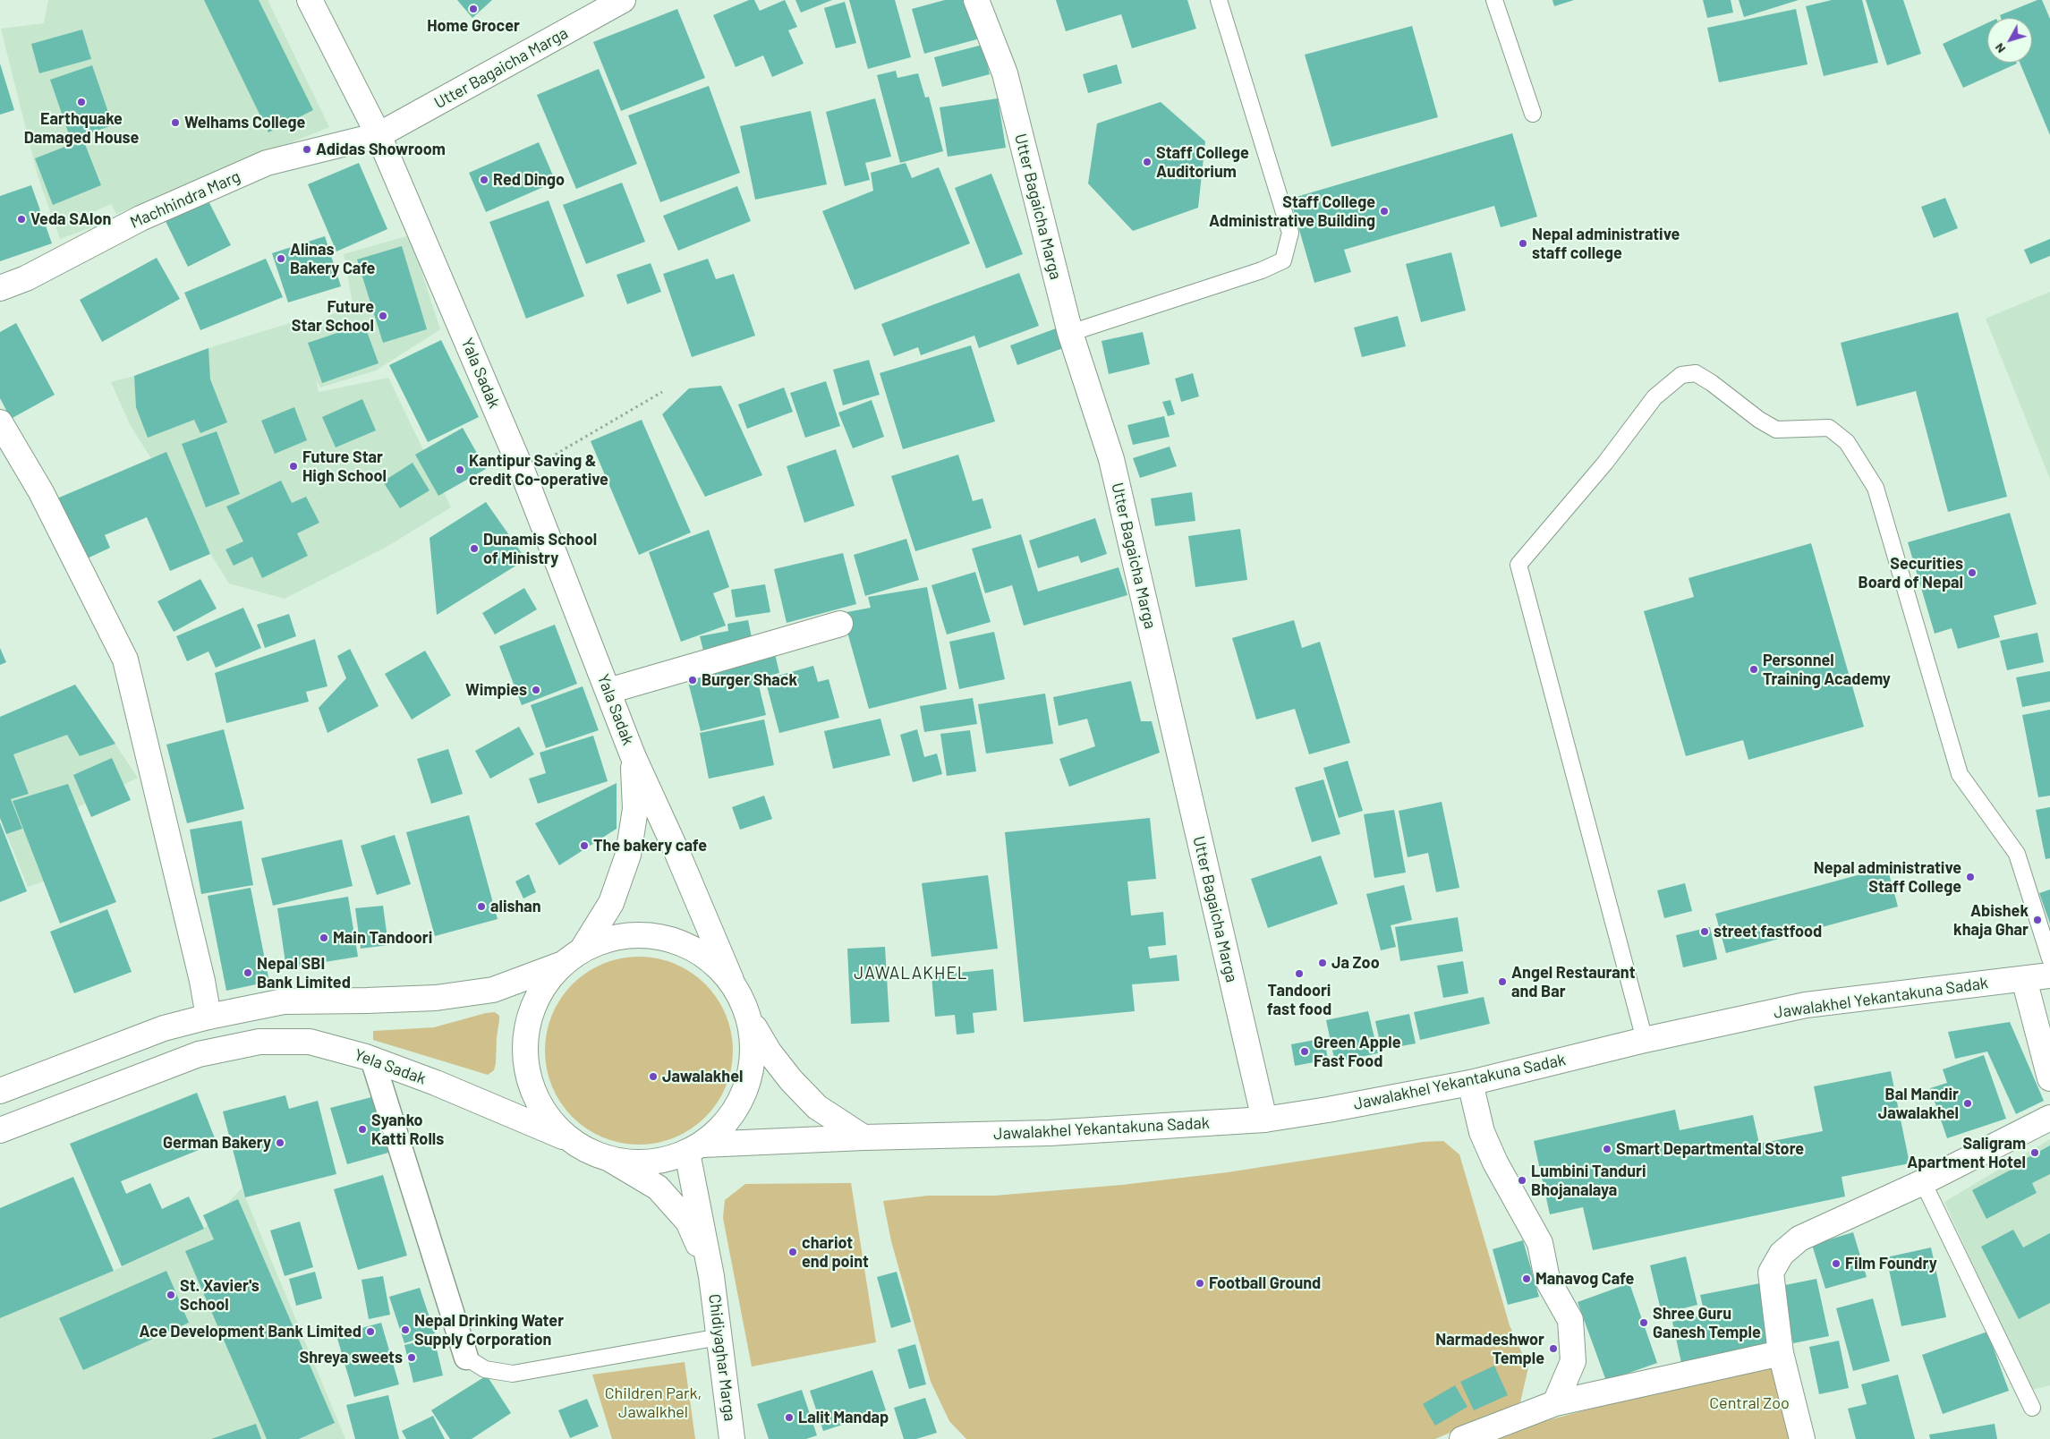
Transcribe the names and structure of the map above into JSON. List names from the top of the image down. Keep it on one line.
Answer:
{"streets":{"main road":["Utter Bagaicha Marga","Machhindra Marg","Yala Sadak","Jawalakhel Yekantakuna Sadak","Yela Sadak","Chidiyaghar Marga"]},"crossings":[["Utter Bagaicha Marga","Machhindra Marg"],["Utter Bagaicha Marga","Yala Sadak"],["Utter Bagaicha Marga","Jawalakhel Yekantakuna Sadak"],["Machhindra Marg","Yala Sadak"],["Jawalakhel Yekantakuna Sadak","Chidiyaghar Marga"]],"districts":["JAWALAKHEL"],"parks":["Children Park, Jawalkhel","Central Zoo"],"places":["Home Grocer","Earthquake Damaged House","Welhams College","Adidas Showroom","Staff College Auditorium","Red Dingo","Staff College Administrative Building","Veda SAlon","Nepal administrative staff college","Alinas Bakery Cafe","Future Star School","Future Star High School","Kantipur Saving & credit Co-operative","Dunamis School of Ministry","Securities Board of Nepal","Personnel Training Academy","Burger Shack","Wimpies","The bakery cafe","Nepal administrative Staff College","alishan","Abishek khaja Ghar","street fastfood","Main Tandoori","Ja Zoo","Nepal SBI Bank Limited","Tandoori fast food","Angel Restaurant and Bar","Green Apple Fast Food","Jawalakhel","Bal Mandir Jawalakhel","Syanko Katti Rolls","German Bakery","Smart Departmental Store","Saligram Apartment Hotel","Lumbini Tanduri Bhojanalaya","chariot end point","Film Foundry","Manavog Cafe","Football Ground","St. Xavier's School","Shree Guru Ganesh Temple","Nepal Drinking Water Supply Corporation","Ace Development Bank Limited","Narmadeshwor Temple","Shreya sweets","Lalit Mandap"],"north":"bottom left"}
